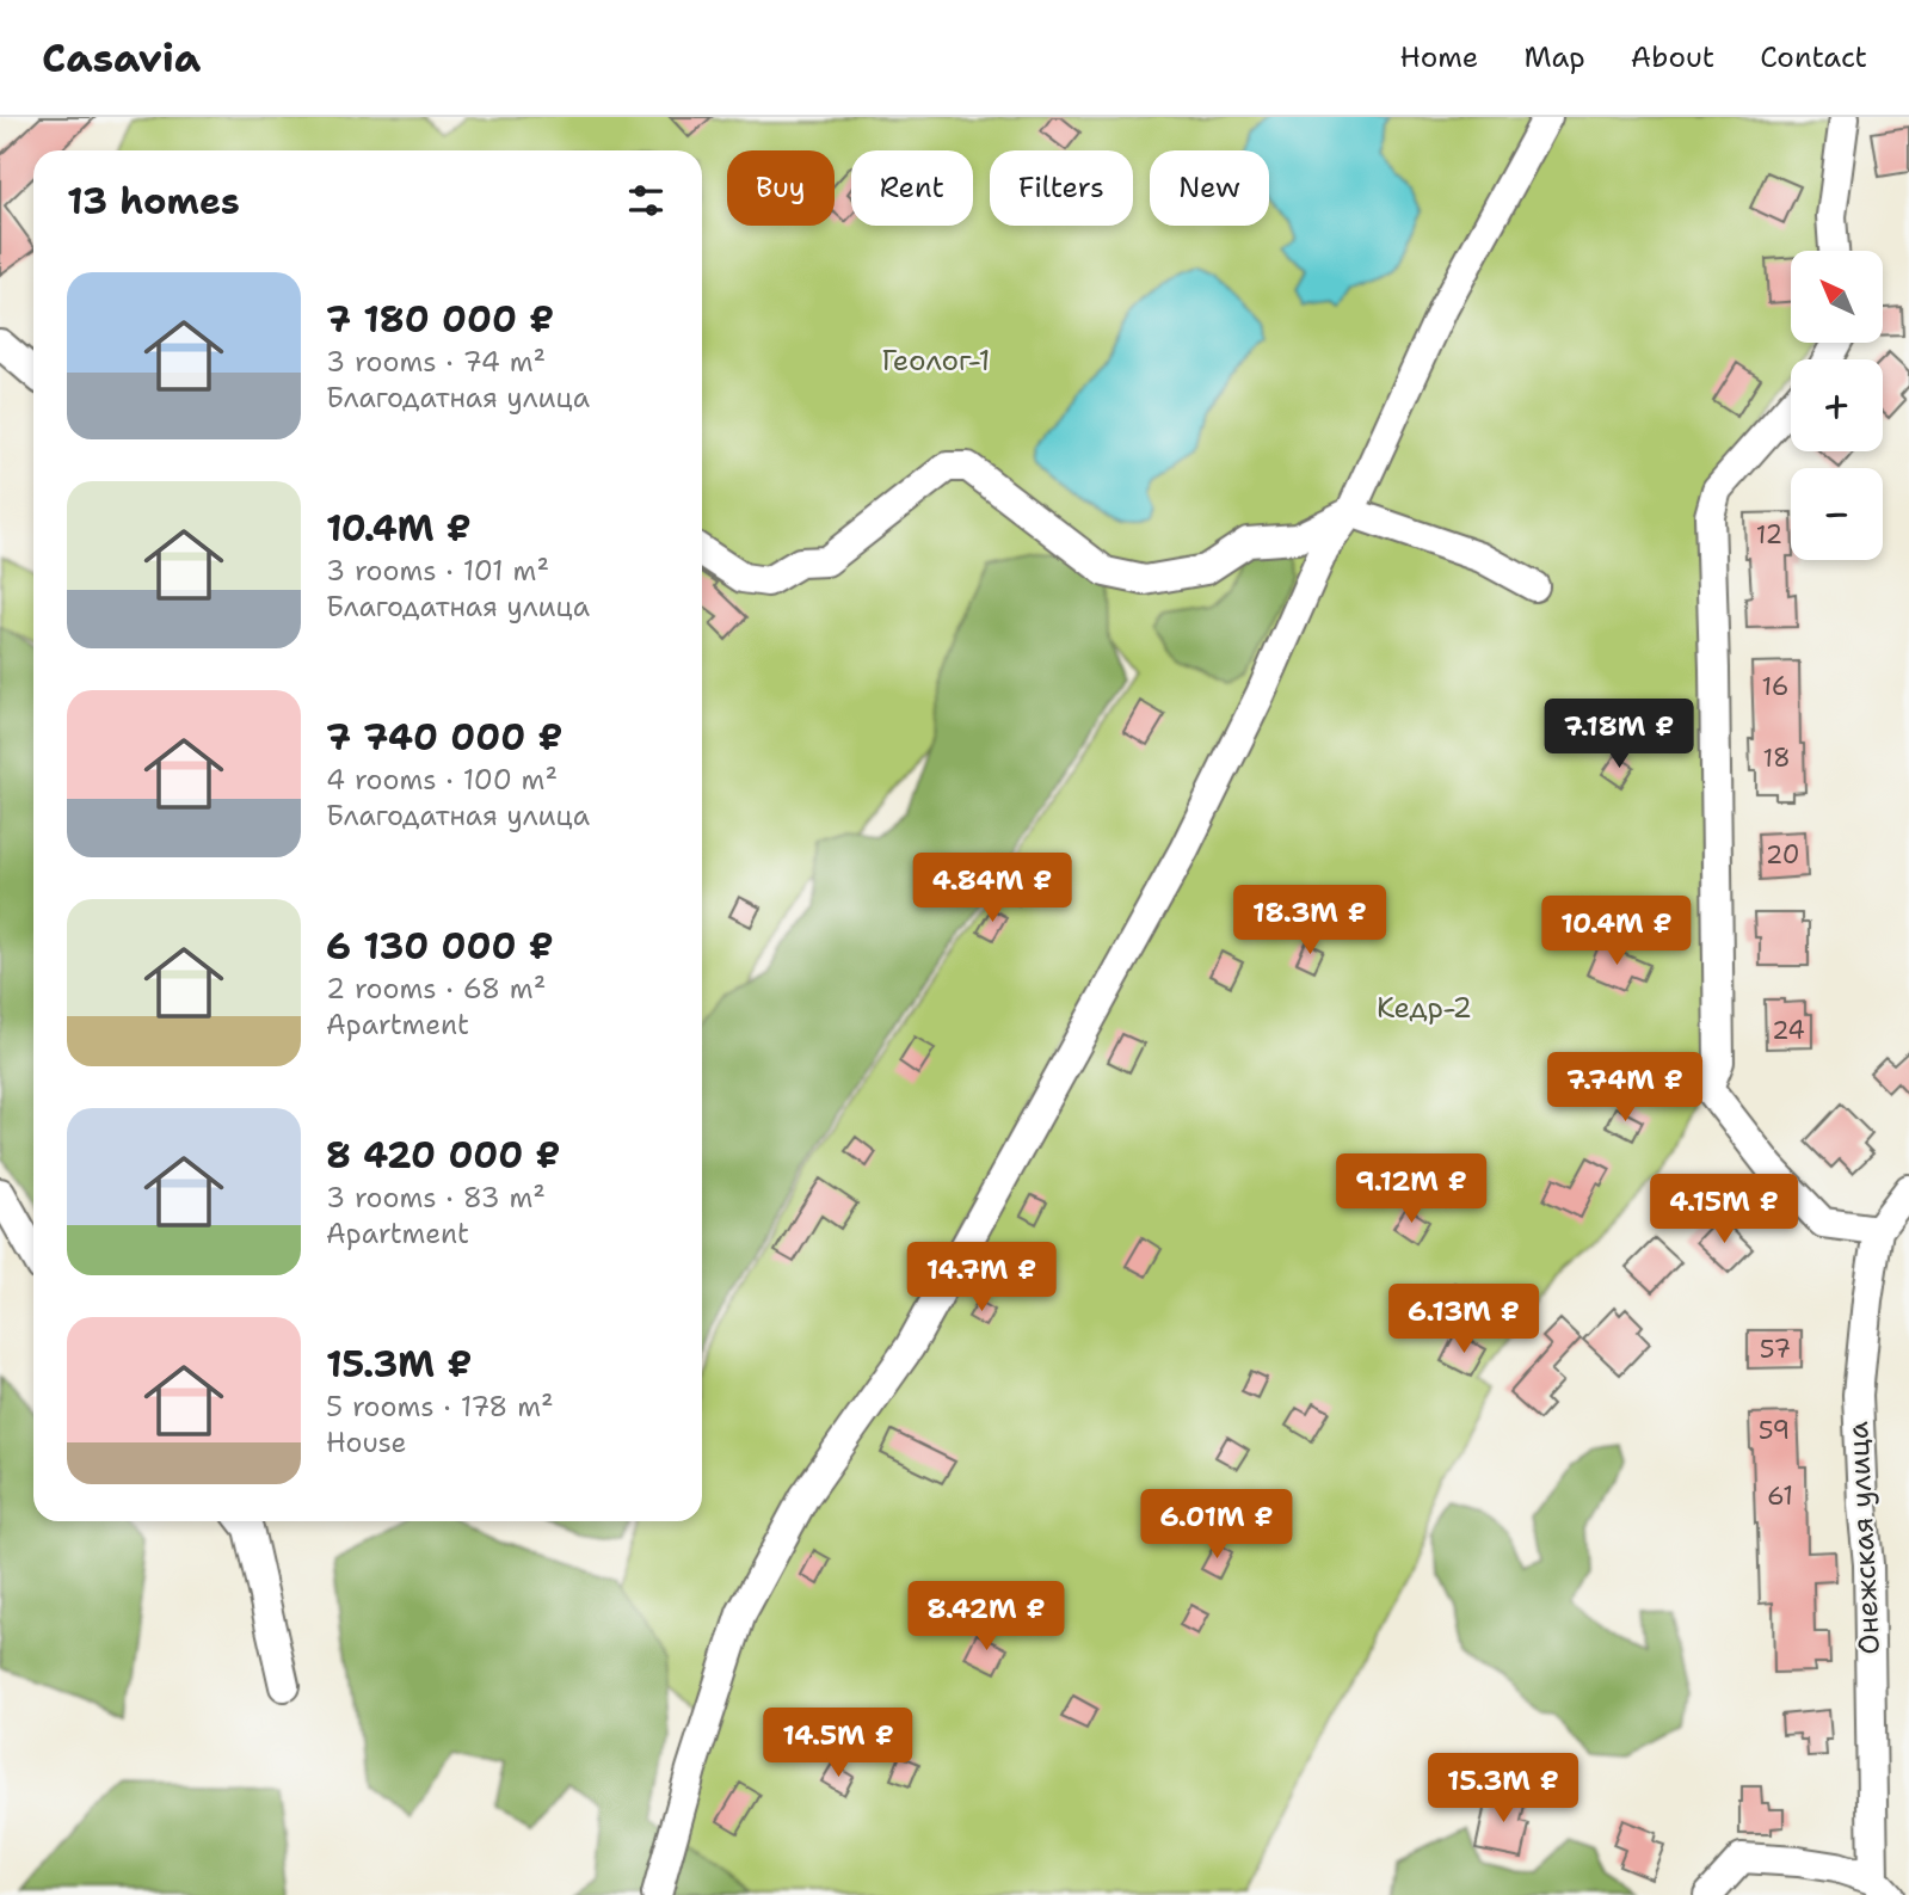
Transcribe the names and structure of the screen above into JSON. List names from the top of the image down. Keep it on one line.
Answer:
{"streets":{"street":["Онежская улица"]},"parks":["Геолог-1","Кедр-2"],"house_numbers":["12","16","18","20","24","57","59","61"],"north":"top left","page":{"header":"Casavia","nav":["Home","Map","About","Contact"],"chip":["Buy","Rent","Filters","New"],"heading":"13 homes","map_buttons":["+","−"],"list":[{"name":"7 180 000 ₽","note":"3 rooms · 74 m² · Благодатная улица"},{"name":"10.4M ₽","note":"3 rooms · 101 m² · Благодатная улица"},{"name":"7 740 000 ₽","note":"4 rooms · 100 m² · Благодатная улица"},{"name":"6 130 000 ₽","note":"2 rooms · 68 m² · Apartment"},{"name":"8 420 000 ₽","note":"3 rooms · 83 m² · Apartment"},{"name":"15.3M ₽","note":"5 rooms · 178 m² · House"}],"price":["7.18M ₽","4.84M ₽","18.3M ₽","10.4M ₽","7.74M ₽","9.12M ₽","4.15M ₽","14.7M ₽","6.13M ₽","6.01M ₽","8.42M ₽","14.5M ₽","15.3M ₽"]}}
